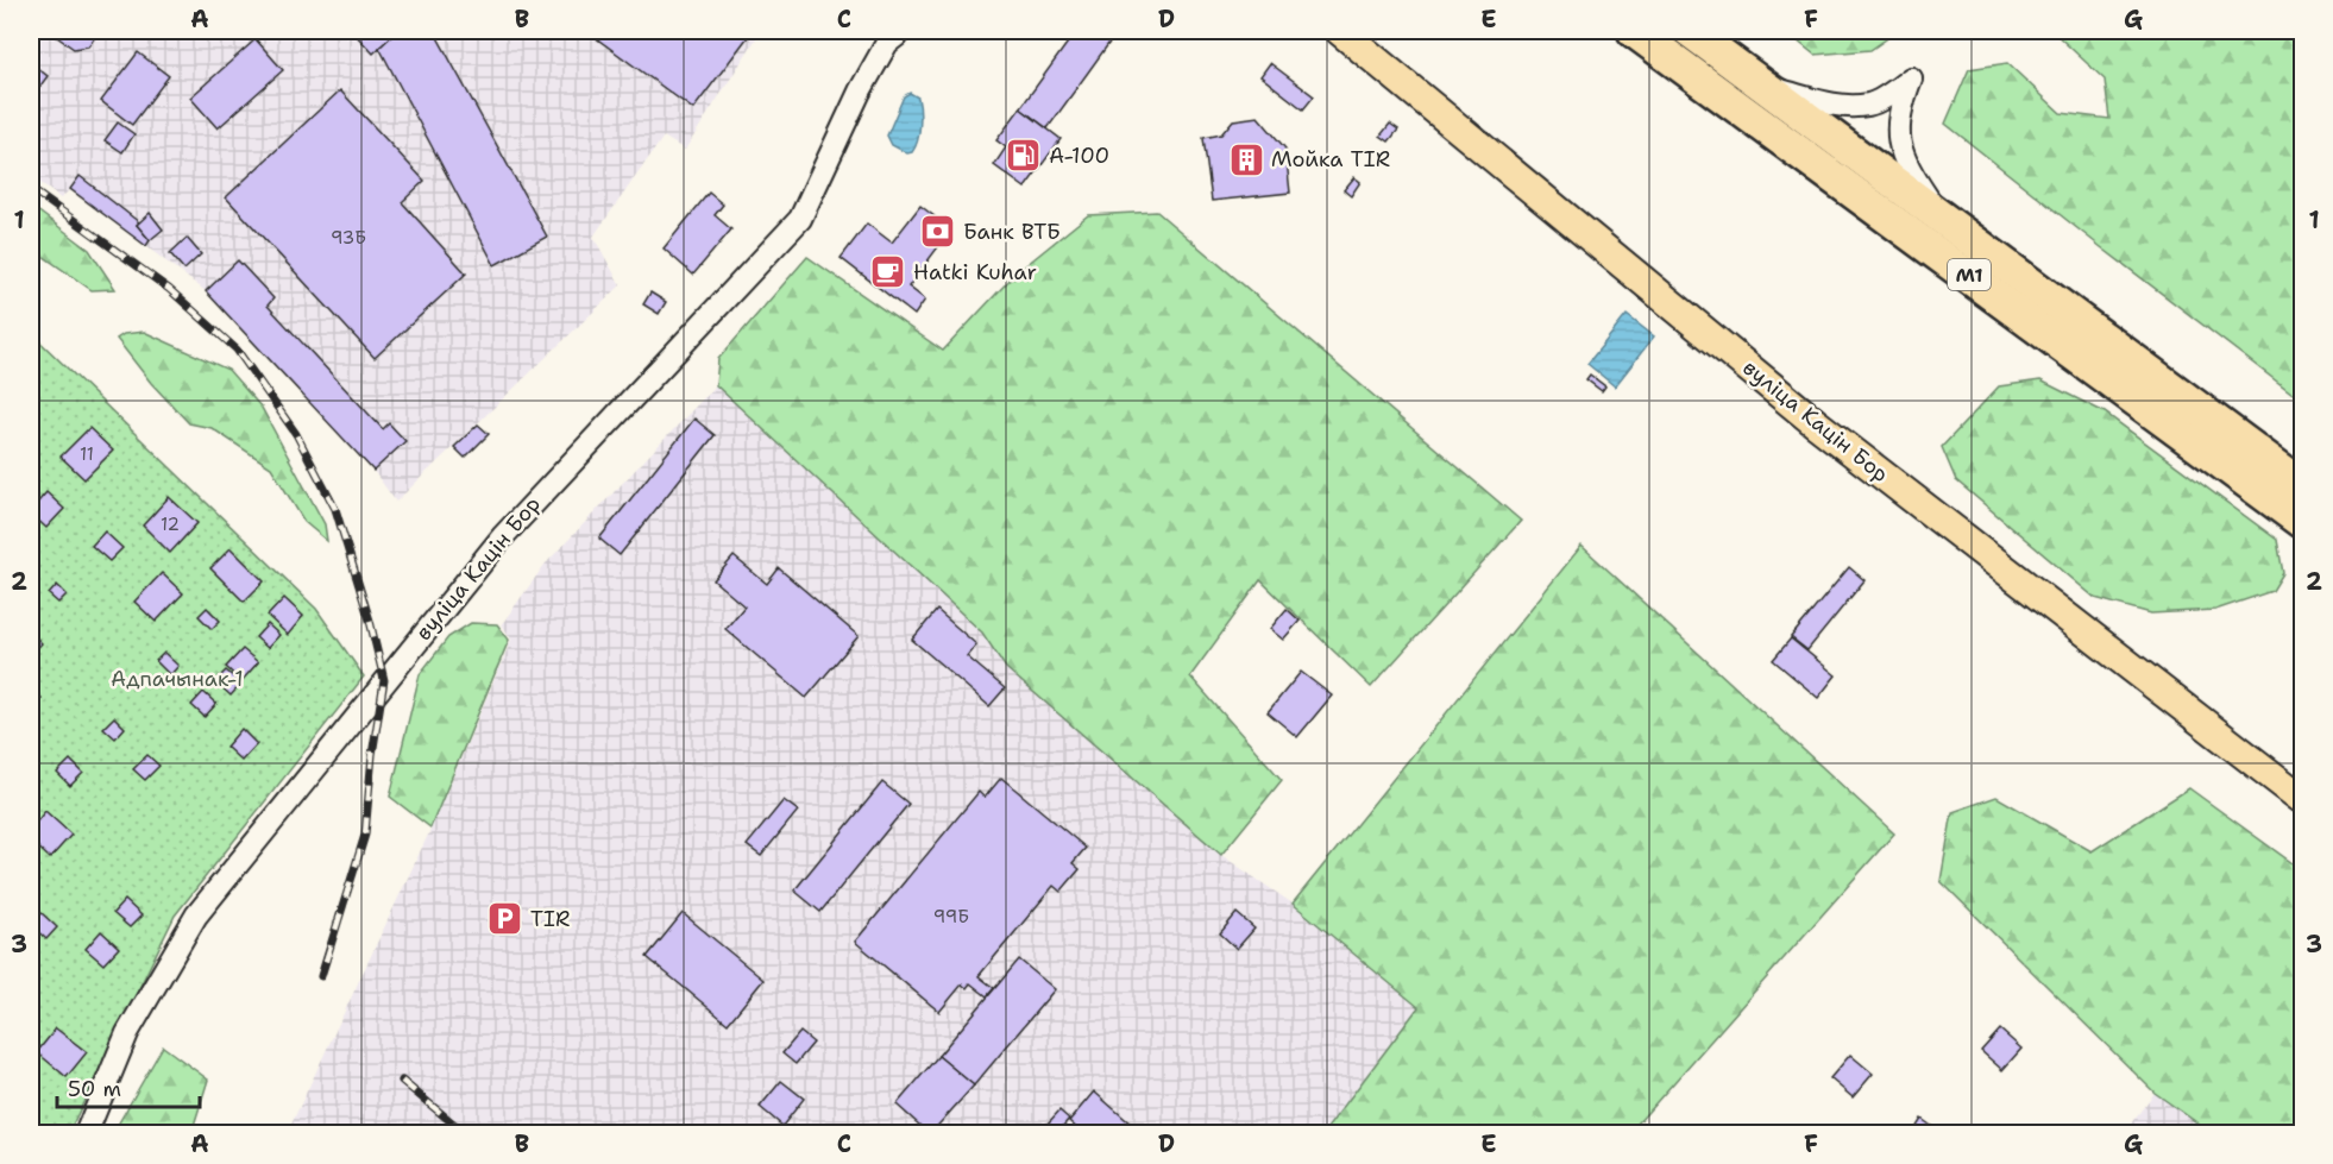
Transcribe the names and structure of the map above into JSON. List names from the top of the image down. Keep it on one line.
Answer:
{"streets":{"highway":["М1"],"main road":["вуліца Кацін Бор"]},"parks":["Адпачынак-1"],"places":{"fuel station":["А-100"],"building":["Мойка TIR"],"bank":["Банк ВТБ"],"cafe":["Hatki Kuhar"],"parking":["TIR"]},"house_numbers":["93Б","11","12","99Б"],"scale_bar":"50 m","grid":{"columns":["A","B","C","D","E","F","G"],"rows":["1","2","3"]}}
